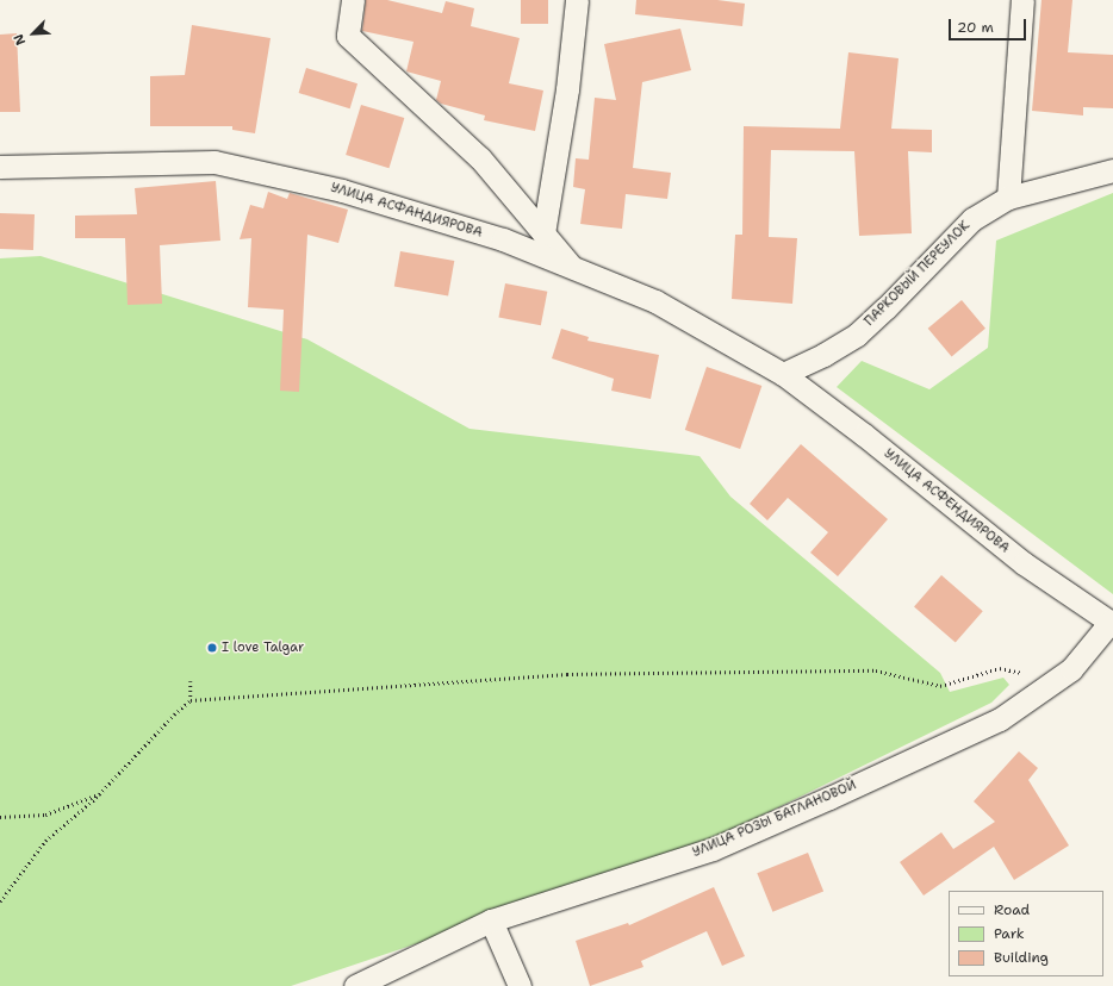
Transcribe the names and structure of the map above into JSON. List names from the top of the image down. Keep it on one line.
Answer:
{"streets":{"street":["УЛИЦА АСФАНДИЯРОВА","ПАРКОВЫЙ ПЕРЕУЛОК","УЛИЦА АСФЕНДИЯРОВА","УЛИЦА РОЗЫ БАГЛАНОВОЙ"]},"crossings":[["УЛИЦА АСФАНДИЯРОВА","ПАРКОВЫЙ ПЕРЕУЛОК"],["УЛИЦА АСФАНДИЯРОВА","УЛИЦА АСФЕНДИЯРОВА"],["ПАРКОВЫЙ ПЕРЕУЛОК","УЛИЦА АСФЕНДИЯРОВА"],["УЛИЦА АСФЕНДИЯРОВА","УЛИЦА РОЗЫ БАГЛАНОВОЙ"]],"places":["I love Talgar"],"legend":["Road","Park","Building"],"scale_bar":"20 m","north":"bottom left"}
